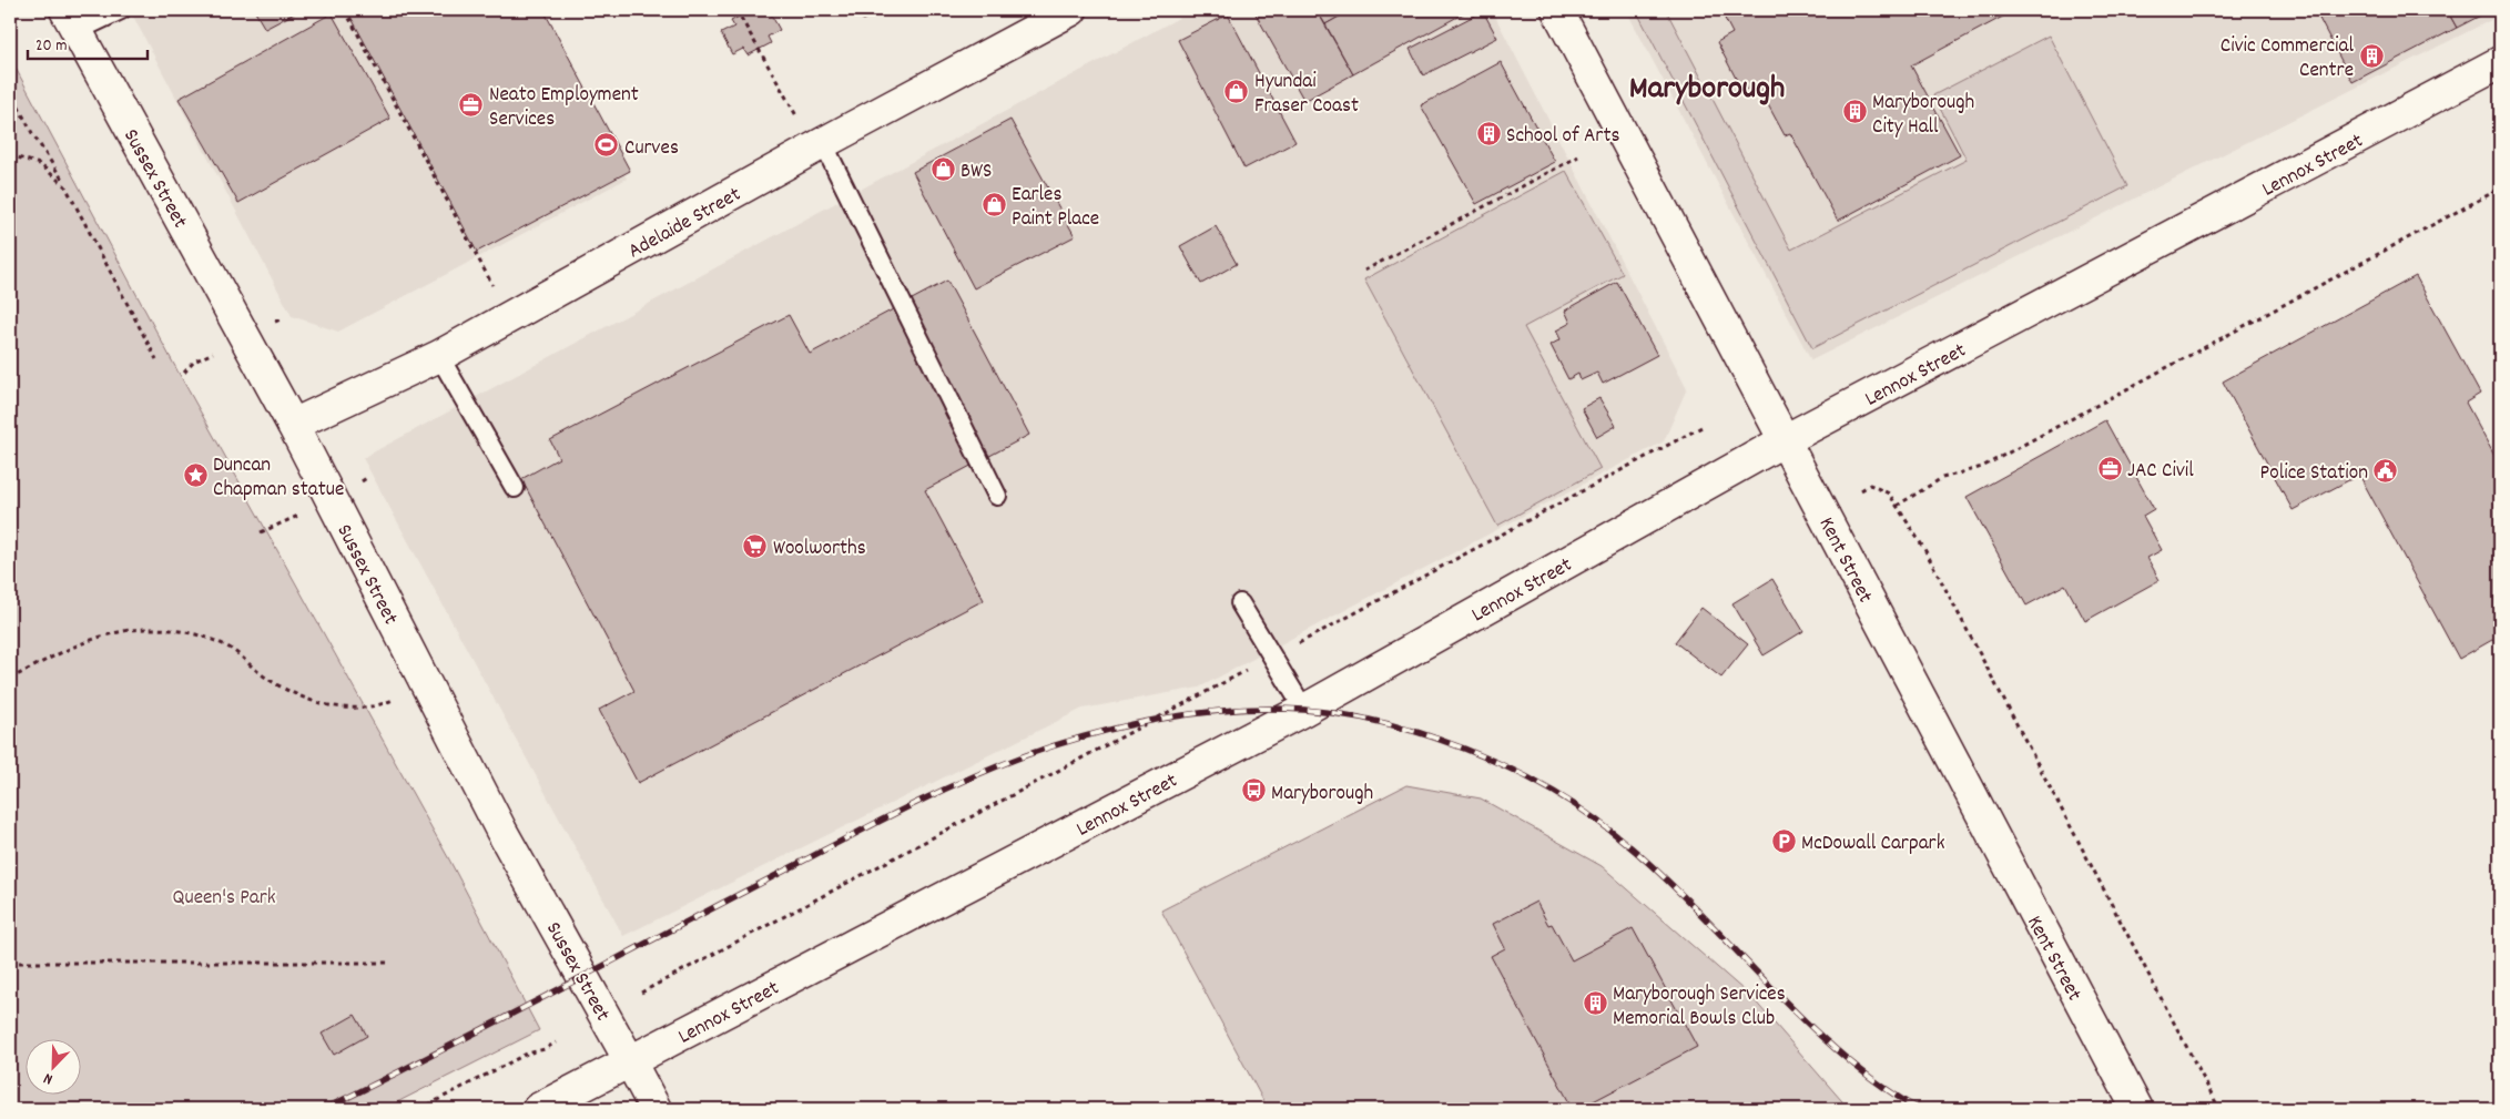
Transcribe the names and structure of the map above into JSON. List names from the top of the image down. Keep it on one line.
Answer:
{"streets":{"street":["Lennox Street","Sussex Street","Adelaide Street","Kent Street"]},"crossings":[["Lennox Street","Sussex Street"],["Lennox Street","Kent Street"],["Sussex Street","Adelaide Street"]],"districts":["Maryborough"],"parks":["Queen's Park"],"places":{"building":["Civic Commercial Centre","Maryborough City Hall","School of Arts","Maryborough Services Memorial Bowls Club"],"shop":["Hyundai Fraser Coast","BWS","Earles Paint Place"],"office":["Neato Employment Services","JAC Civil"],"sports":["Curves"],"public building":["Police Station"],"place":["Duncan Chapman statue"],"supermarket":["Woolworths"],"bus stop":["Maryborough"],"parking":["McDowall Carpark"]},"scale_bar":"20 m","north":"bottom left"}
